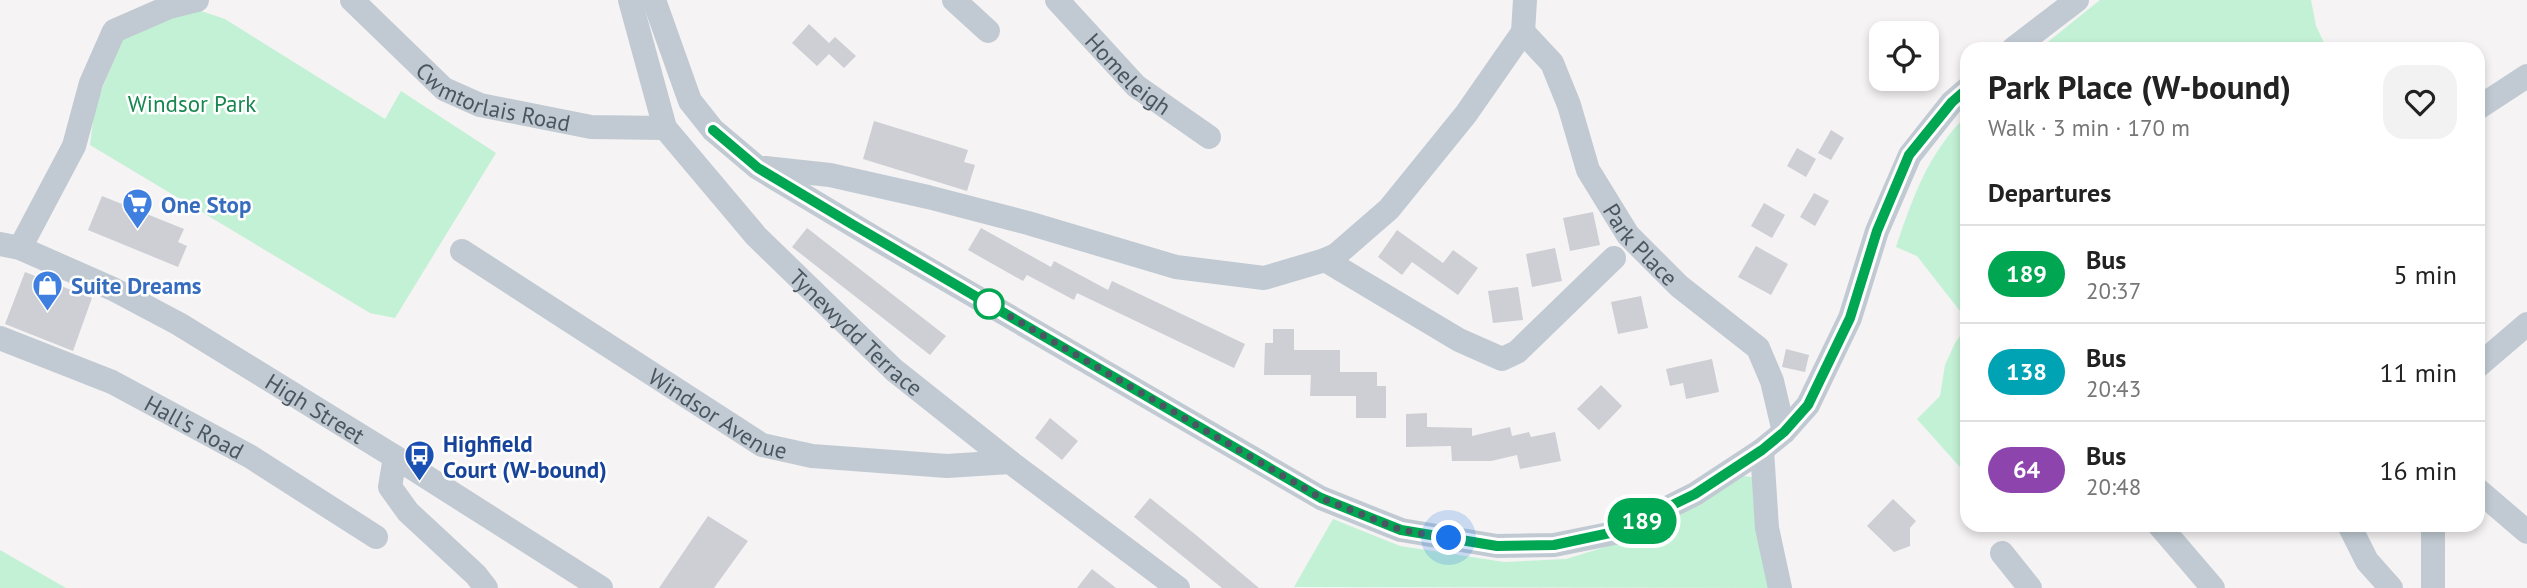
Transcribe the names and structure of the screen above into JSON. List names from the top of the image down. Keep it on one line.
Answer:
{"streets":{"street":["Homeleigh","Cwmtorlais Road","Park Place","Tynewydd Terrace","High Street","Windsor Avenue","Hall's Road"]},"crossings":[["Cwmtorlais Road","Tynewydd Terrace"],["Tynewydd Terrace","Windsor Avenue"]],"parks":["Windsor Park"],"places":{"supermarket":["One Stop"],"shop":["Suite Dreams"],"bus stop":["Highfield Court (W-bound)"]},"lines":["bus line 189"],"page":{"on_map":"189","heading":[["Park Place (W-bound)","Walk · 3 min · 170 m"],"Departures"],"list":[{"mark":"189","name":"Bus","note":"20:37","value":"5 min"},{"mark":"138","name":"Bus","note":"20:43","value":"11 min"},{"mark":"64","name":"Bus","note":"20:48","value":"16 min"}]}}
